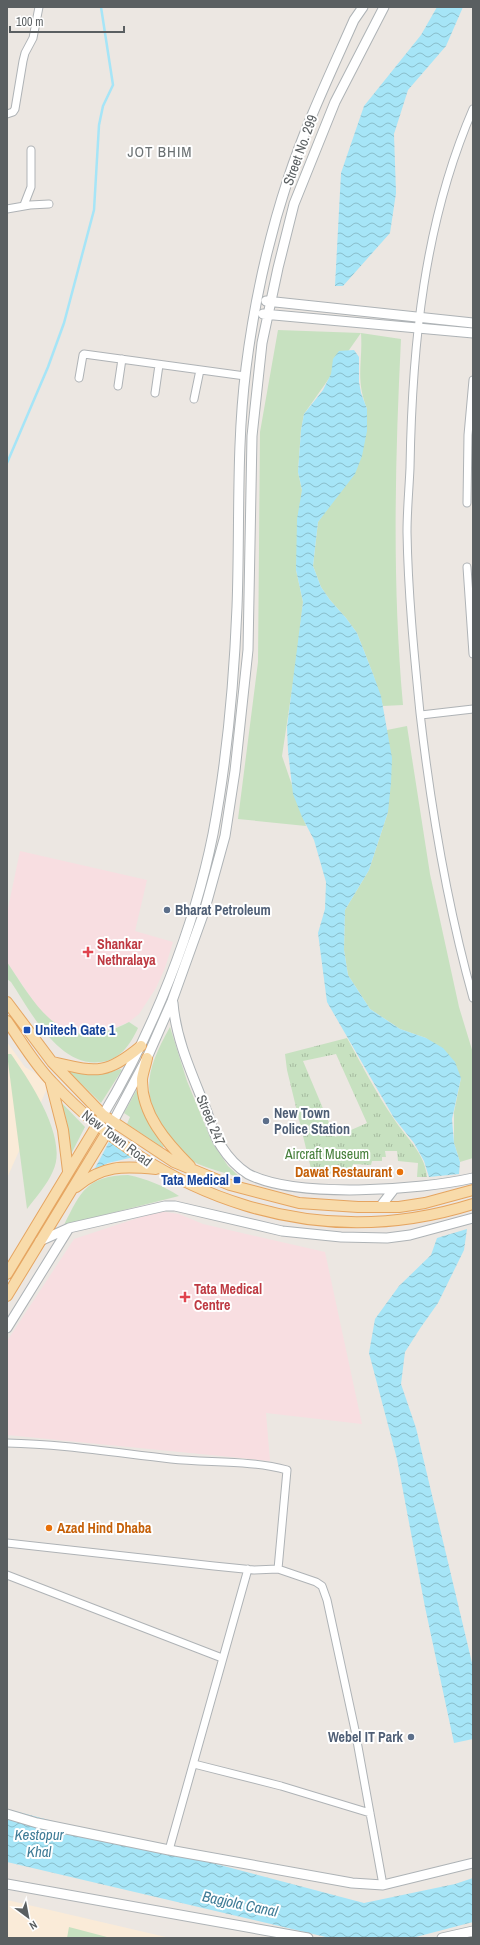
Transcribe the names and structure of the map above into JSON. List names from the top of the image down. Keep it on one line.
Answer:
{"streets":{"main road":["New Town Road"],"street":["Street No. 299","Street 247"]},"districts":["JOT BHIM"],"water":["Kestopur Khal","Bagjola Canal"],"parks":["Aircraft Museum"],"places":{"other":["Bharat Petroleum","New Town Police Station","Dawat Restaurant","Azad Hind Dhaba","Webel IT Park"],"health":["Shankar Nethralaya","Tata Medical Centre"],"transit":["Unitech Gate 1","Tata Medical"]},"scale_bar":"100 m","north":"bottom right"}
